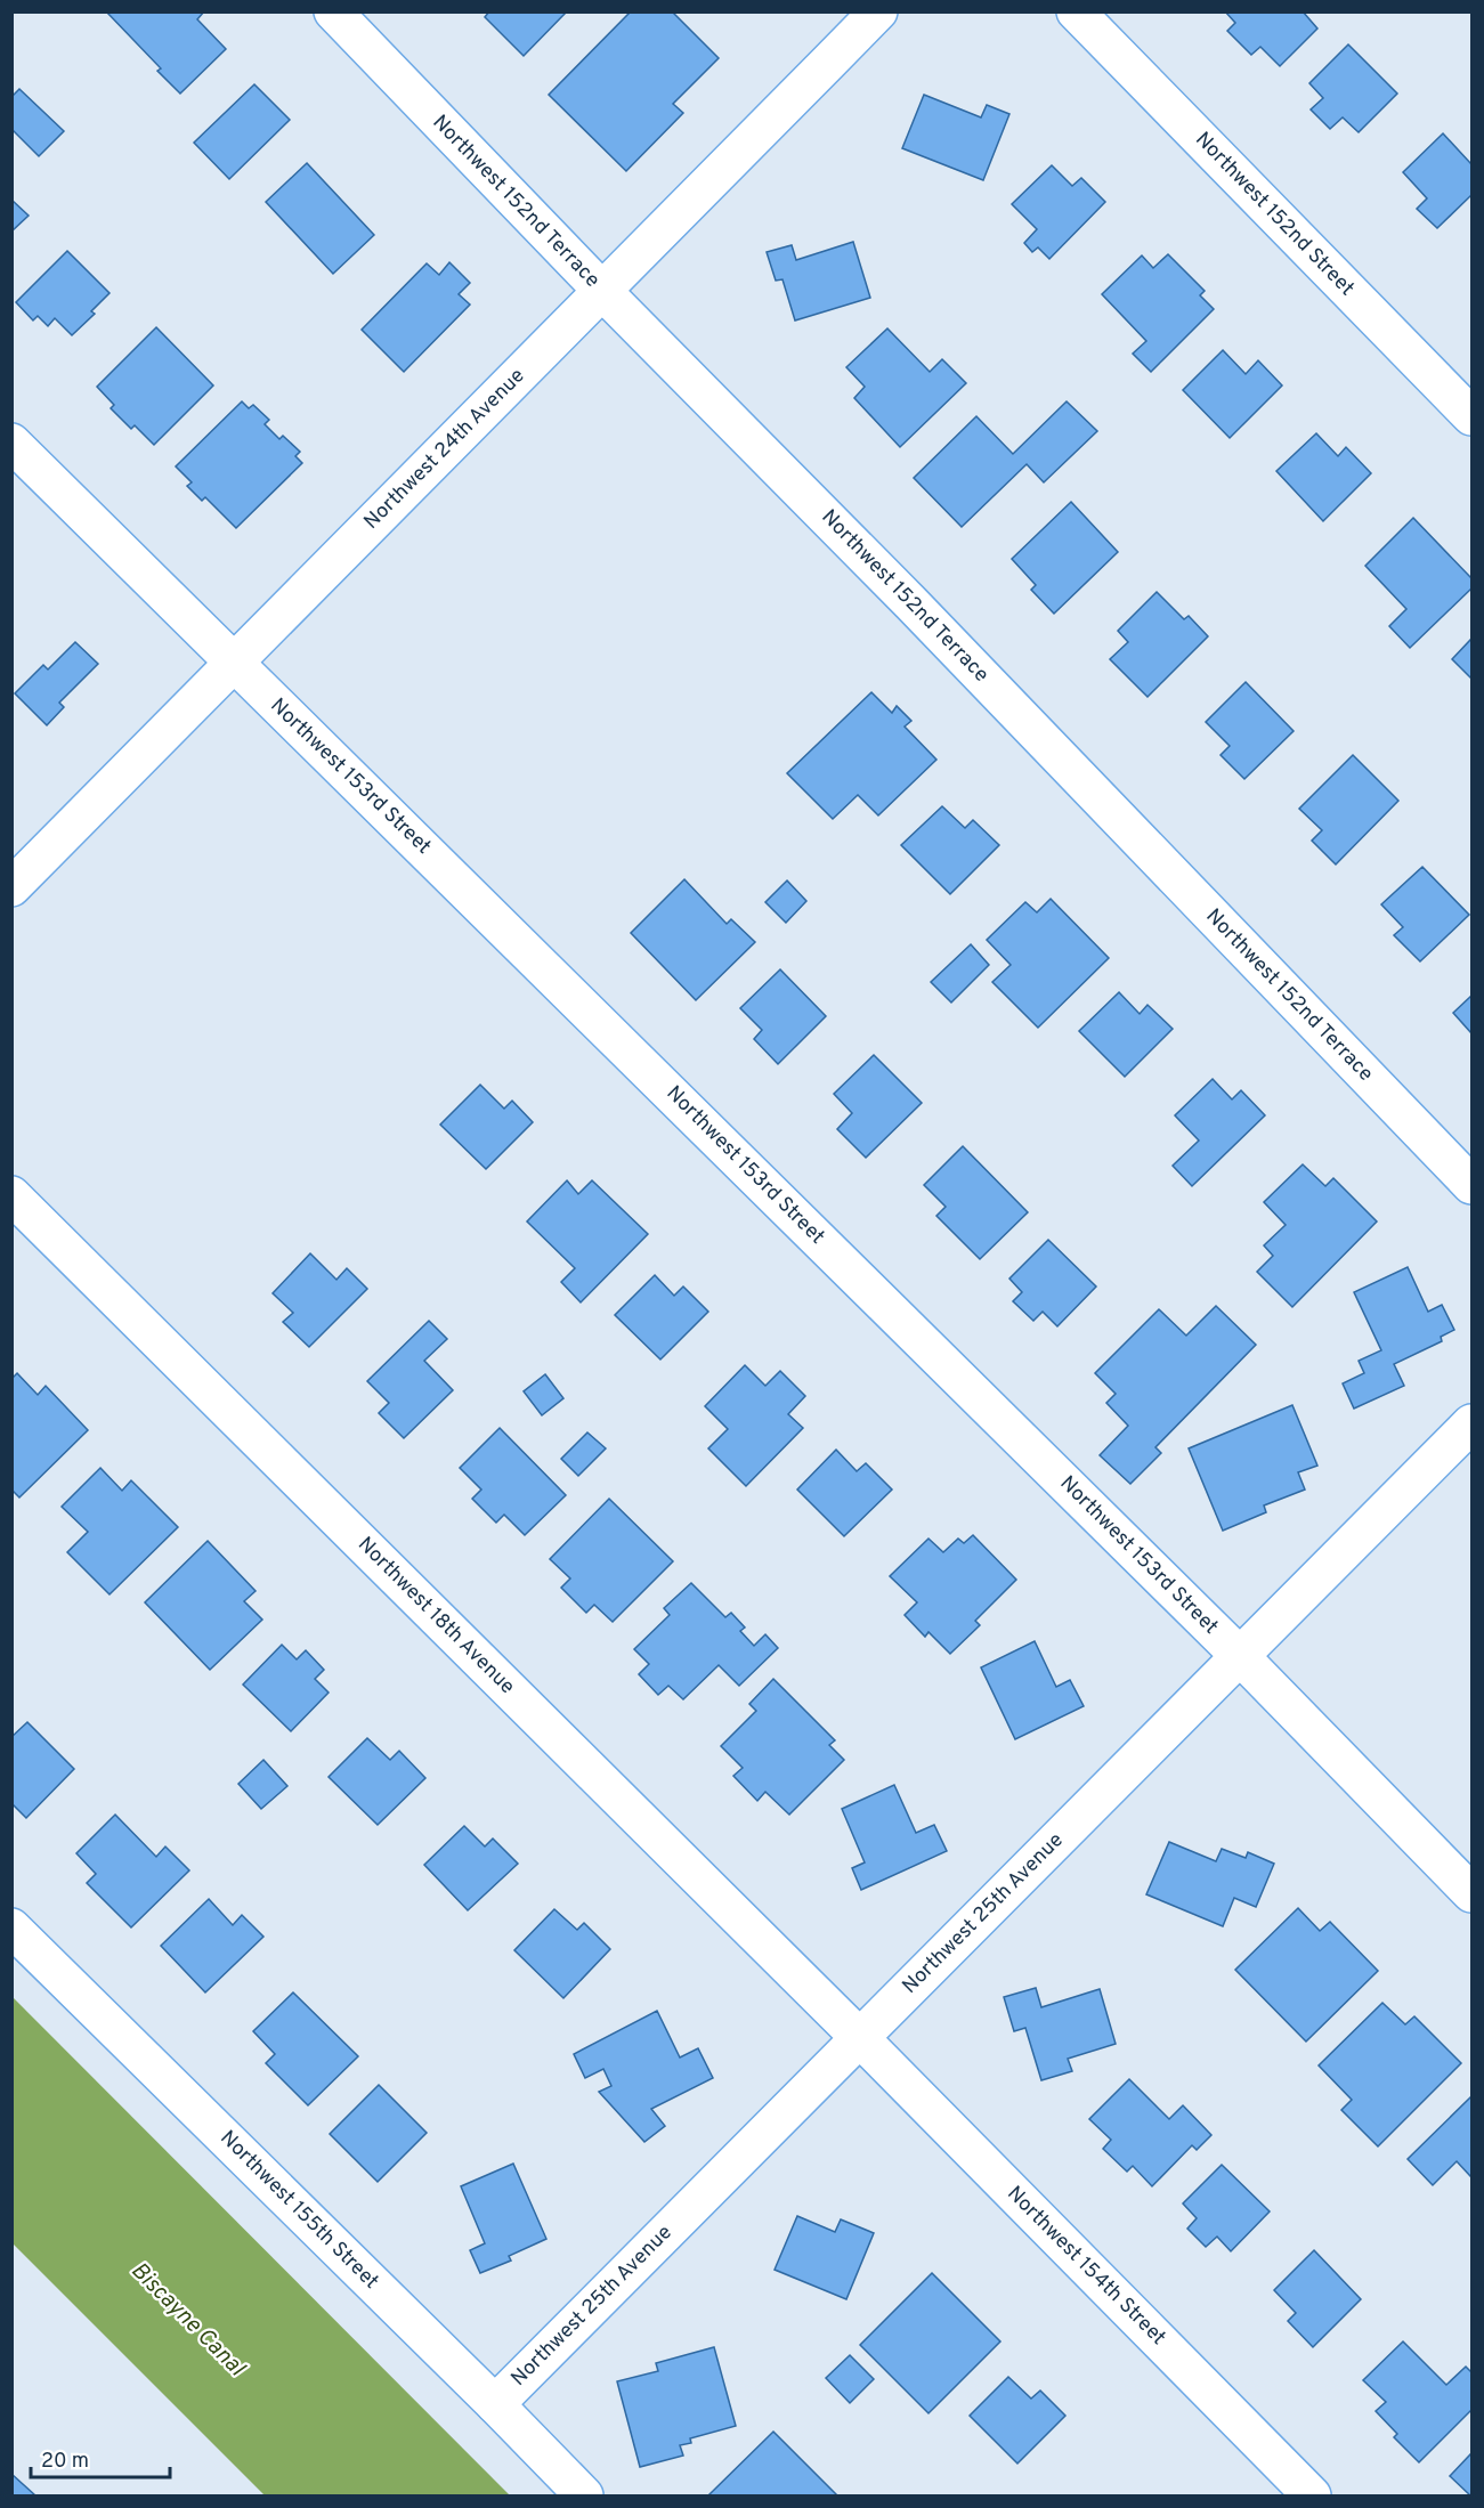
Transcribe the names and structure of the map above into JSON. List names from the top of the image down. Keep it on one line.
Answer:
{"streets":{"street":["Northwest 152nd Terrace","Northwest 152nd Street","Northwest 24th Avenue","Northwest 153rd Street","Northwest 18th Avenue","Northwest 25th Avenue","Northwest 155th Street","Northwest 154th Street"]},"crossings":[["Northwest 152nd Terrace","Northwest 24th Avenue"],["Northwest 24th Avenue","Northwest 153rd Street"],["Northwest 153rd Street","Northwest 25th Avenue"],["Northwest 18th Avenue","Northwest 25th Avenue"],["Northwest 18th Avenue","Northwest 154th Street"],["Northwest 25th Avenue","Northwest 155th Street"],["Northwest 25th Avenue","Northwest 154th Street"]],"water":["Biscayne Canal"],"scale_bar":"20 m"}
